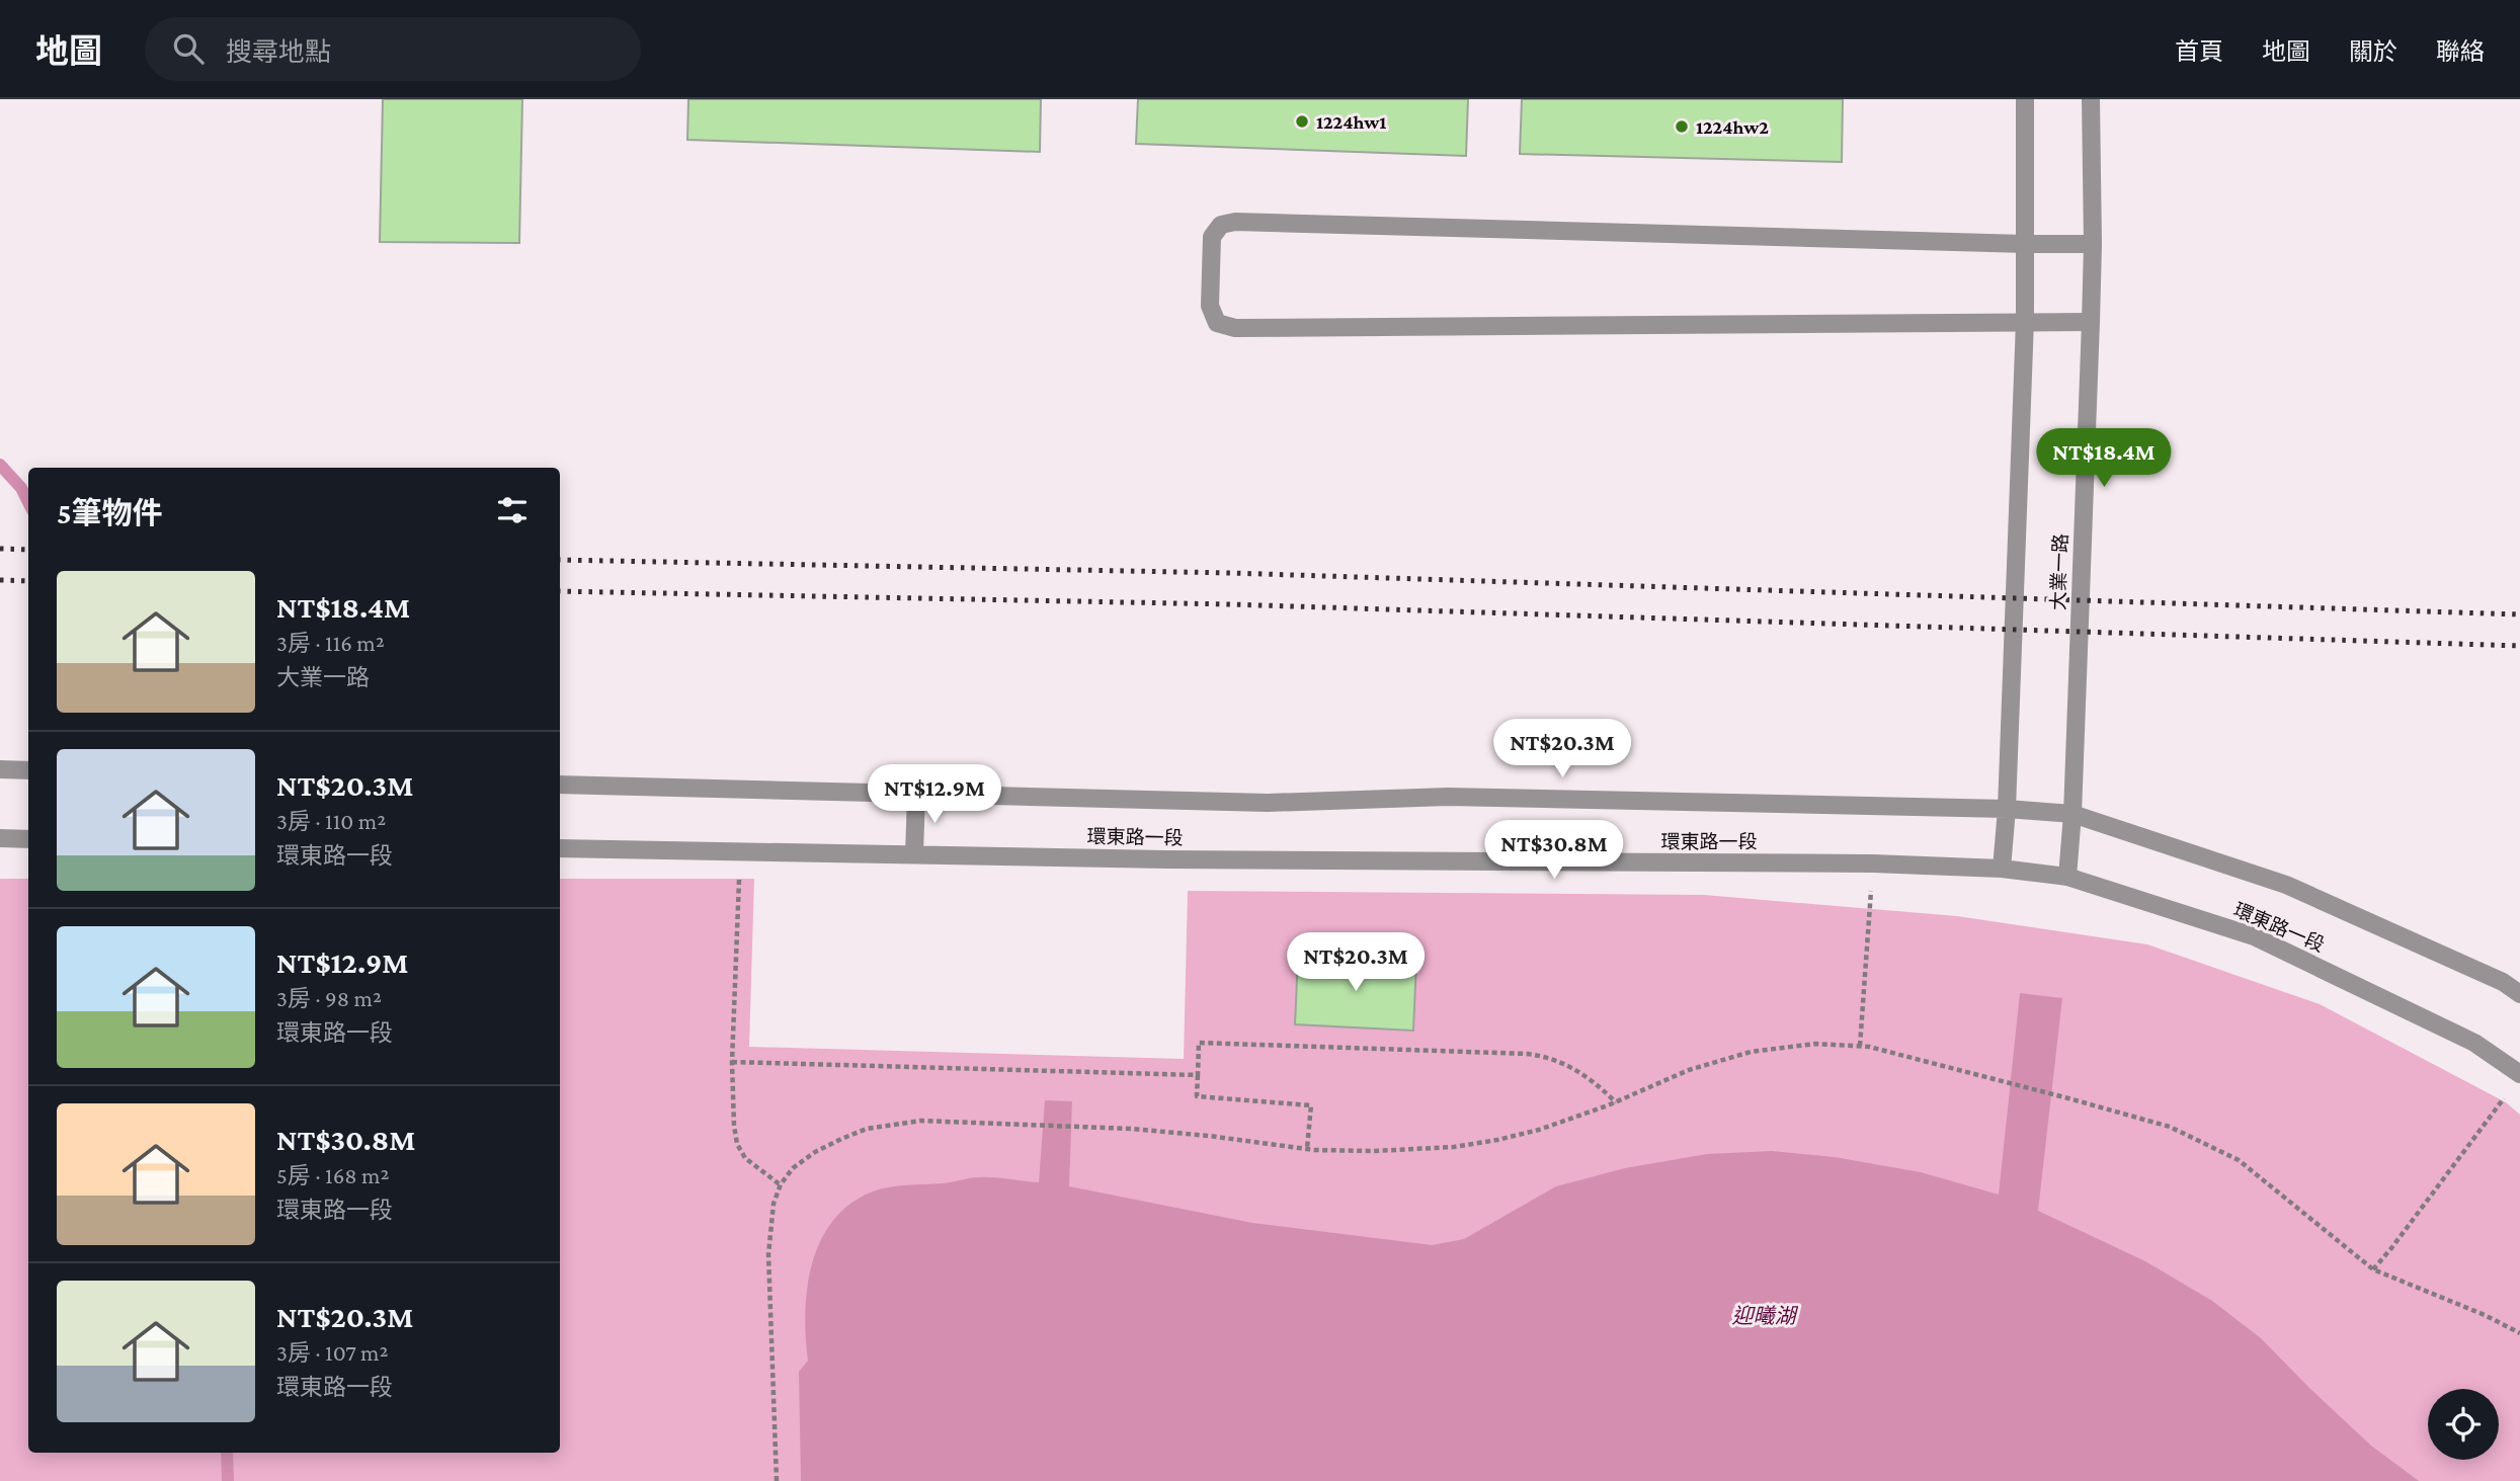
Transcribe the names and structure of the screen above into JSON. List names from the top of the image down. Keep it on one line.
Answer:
{"streets":{"street":["大業一路","環東路一段"]},"crossings":[["大業一路","環東路一段"]],"water":["迎曦湖"],"places":["1224hw1","1224hw2"],"page":{"header":"地圖","search":"搜尋地點","nav":["首頁","地圖","關於","聯絡"],"price":["NT$18.4M","NT$20.3M","NT$12.9M","NT$30.8M","NT$20.3M"],"heading":"5筆物件","list":[{"name":"NT$18.4M","note":"3房 · 116 m² · 大業一路"},{"name":"NT$20.3M","note":"3房 · 110 m² · 環東路一段"},{"name":"NT$12.9M","note":"3房 · 98 m² · 環東路一段"},{"name":"NT$30.8M","note":"5房 · 168 m² · 環東路一段"},{"name":"NT$20.3M","note":"3房 · 107 m² · 環東路一段"}]}}
